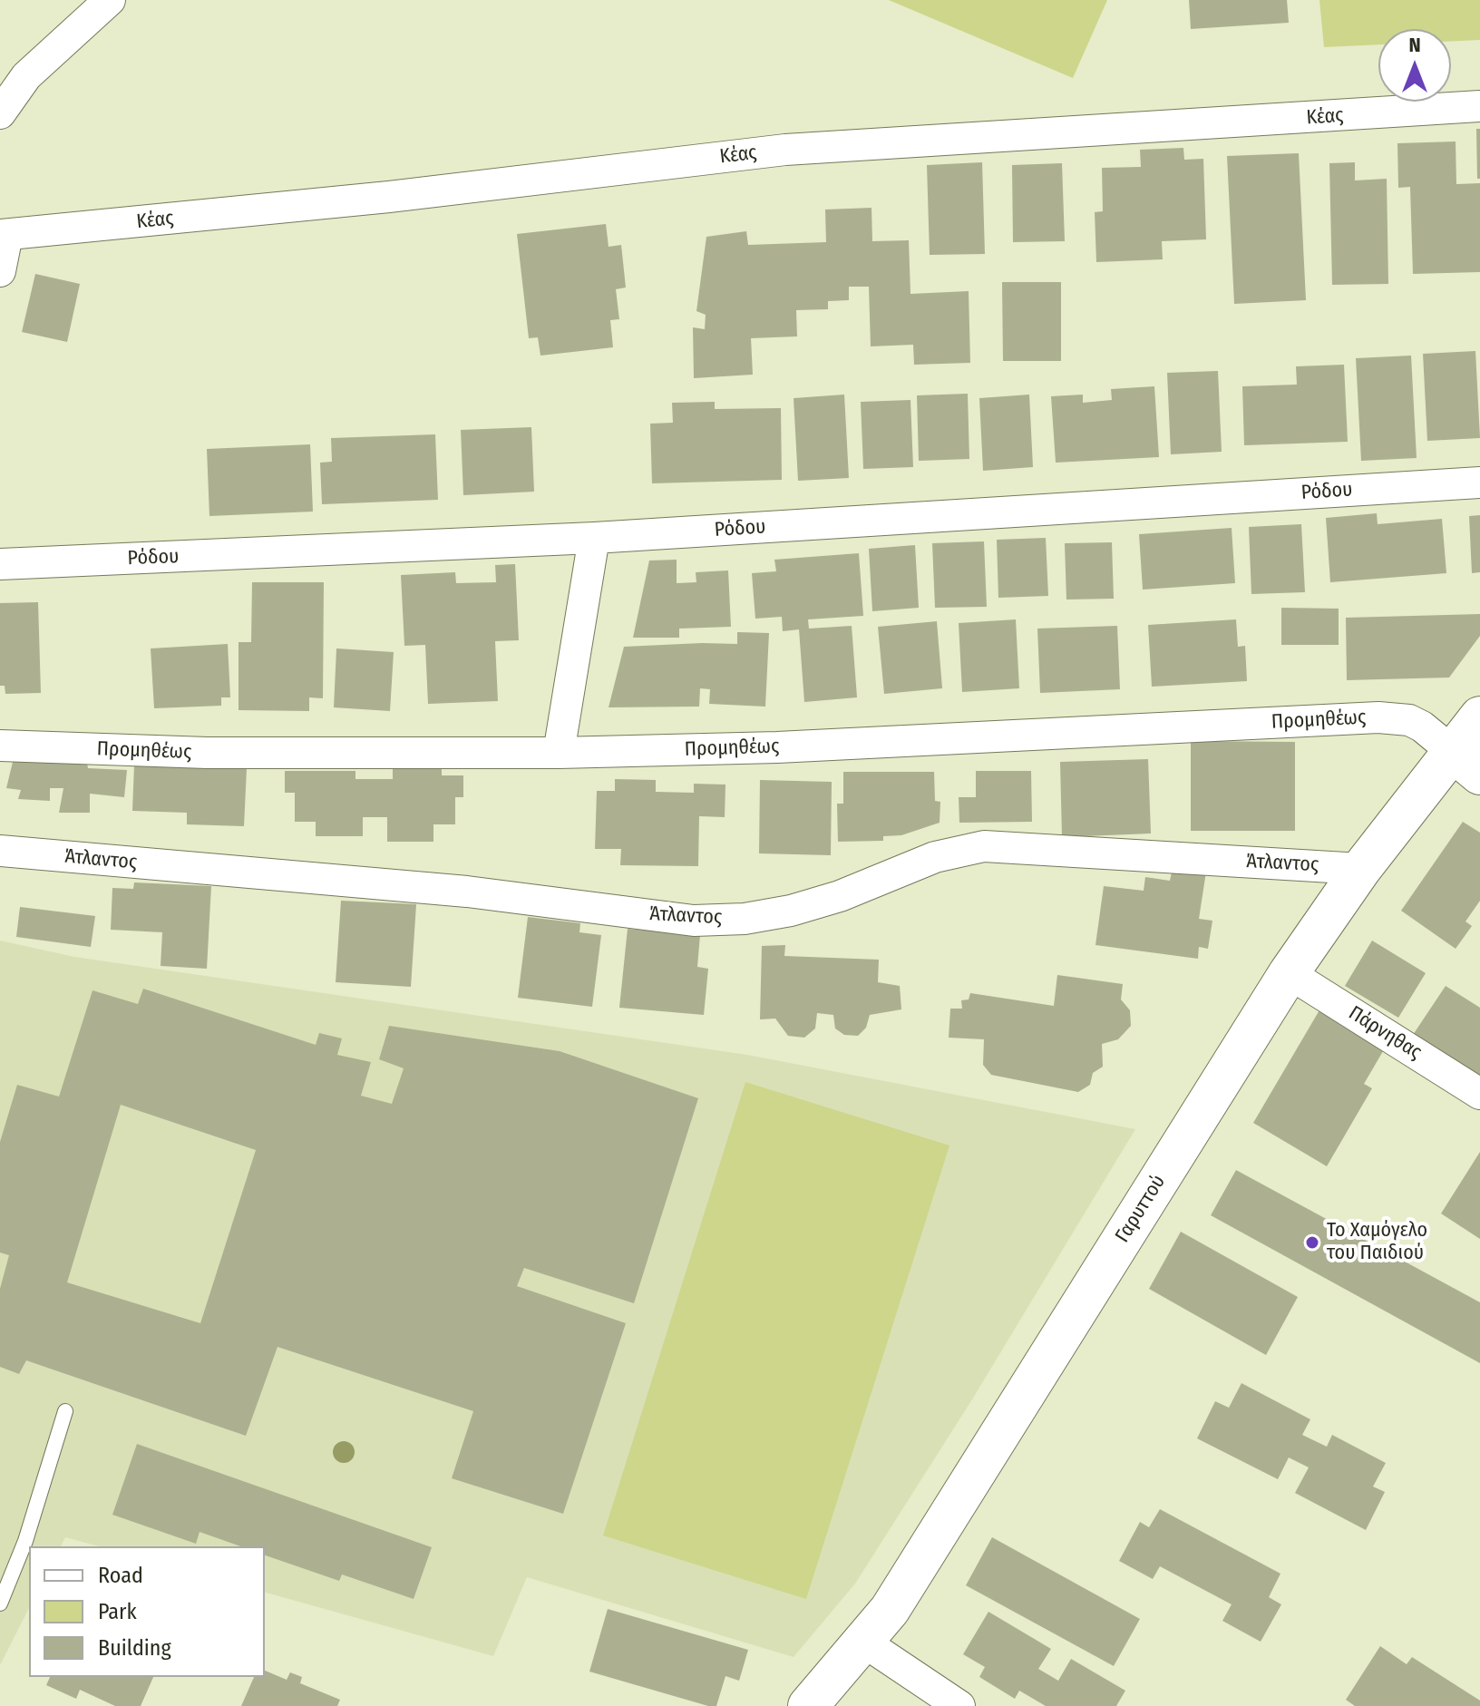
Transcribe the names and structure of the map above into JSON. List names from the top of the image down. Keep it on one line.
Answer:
{"streets":{"street":["Κέας","Ρόδου","Προμηθέως","Άτλαντος","Πάρνηθας","Γαρυττού"]},"crossings":[["Προμηθέως","Γαρυττού"],["Άτλαντος","Γαρυττού"],["Πάρνηθας","Γαρυττού"]],"places":["Το Χαμόγελο του Παιδιού"],"legend":["Road","Park","Building"],"north":"top"}
